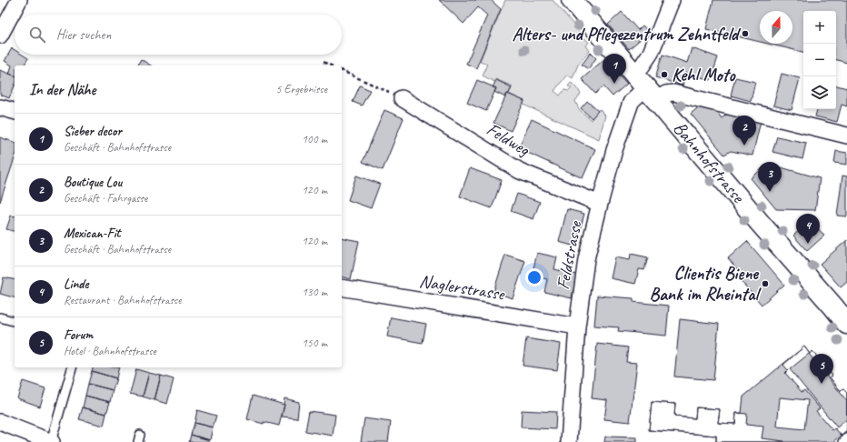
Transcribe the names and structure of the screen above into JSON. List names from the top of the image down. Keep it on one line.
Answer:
{"streets":{"main road":["Bahnhofstrasse"],"street":["Feldweg","Feldstrasse","Naglerstrasse"]},"crossings":[["Feldweg","Feldstrasse"],["Bahnhofstrasse","Feldstrasse"],["Feldstrasse","Naglerstrasse"]],"places":["Alters- und Pflegezentrum Zehntfeld","Kehl Moto","Clientis Biene Bank im Rheintal"],"north":"top","page":{"map_buttons":["+","−"],"search":"Hier suchen","pins":["1","2","3","4","5"],"heading":["In der Nähe","5 Ergebnisse"],"list":[{"mark":"1","name":"Sieber decor","note":"Geschäft · Bahnhofstrasse","value":"100 m"},{"mark":"2","name":"Boutique Lou","note":"Geschäft · Fahrgasse","value":"120 m"},{"mark":"3","name":"Mexican-Fit","note":"Geschäft · Bahnhofstrasse","value":"120 m"},{"mark":"4","name":"Linde","note":"Restaurant · Bahnhofstrasse","value":"130 m"},{"mark":"5","name":"Forum","note":"Hotel · Bahnhofstrasse","value":"150 m"}]}}
